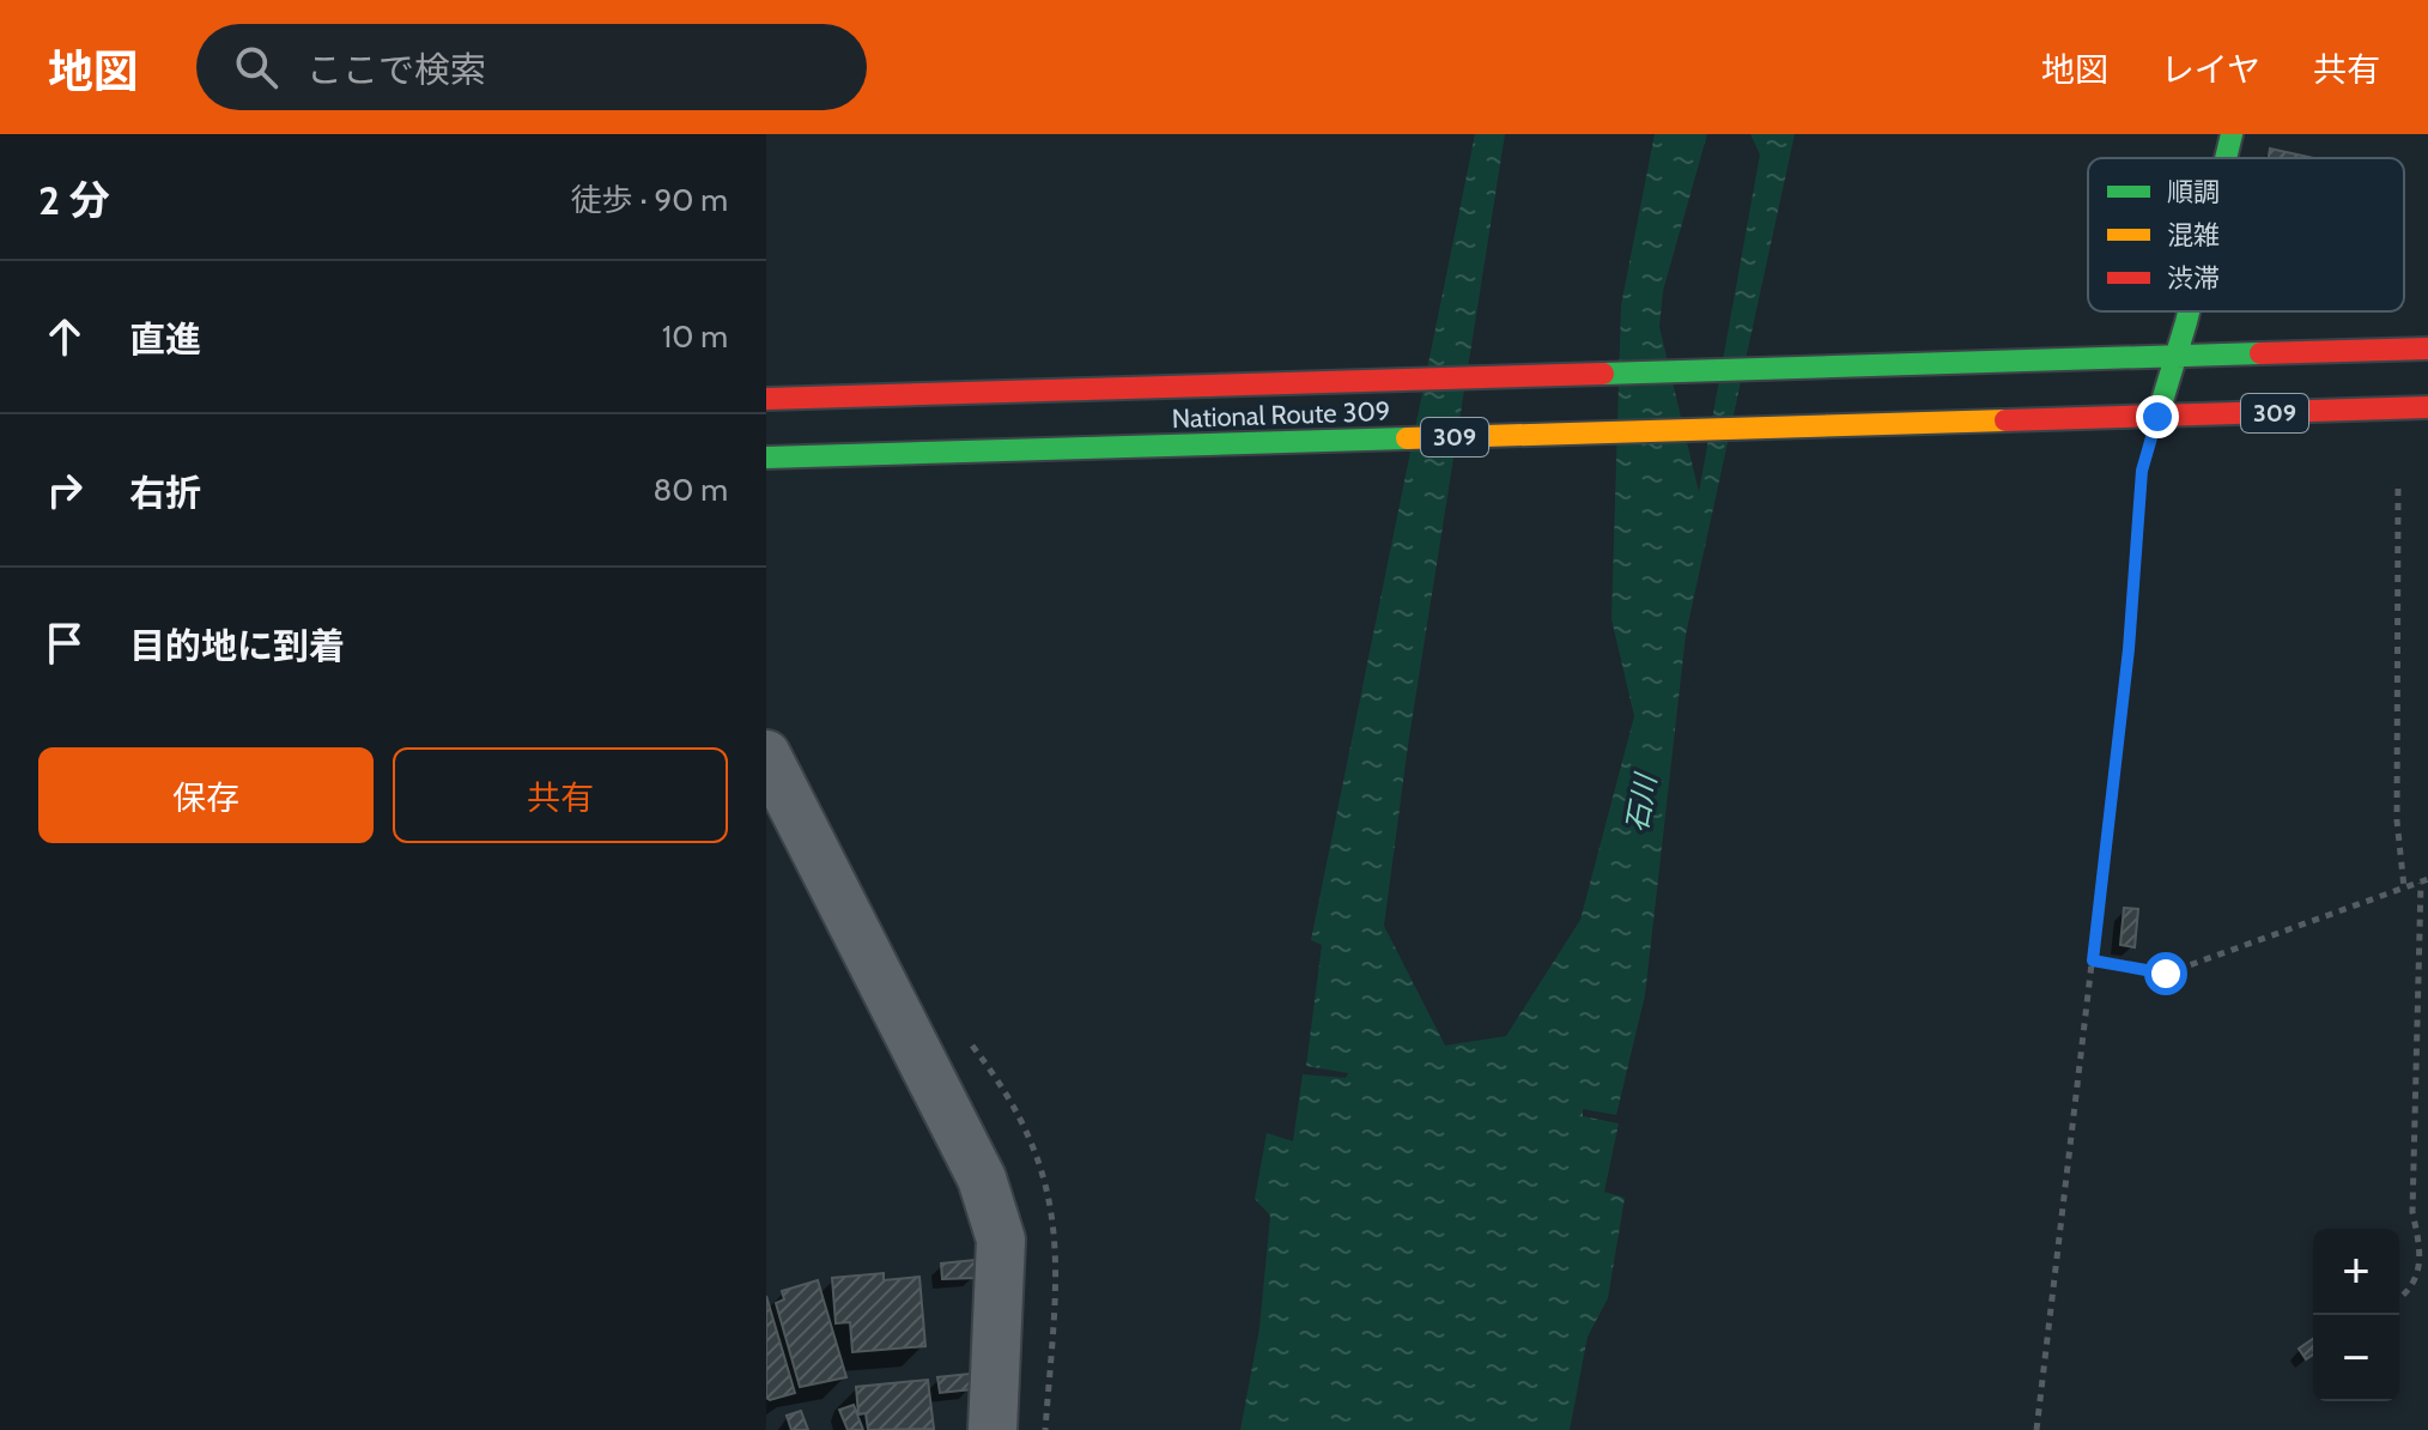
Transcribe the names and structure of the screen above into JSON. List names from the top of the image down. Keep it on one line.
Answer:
{"streets":{"main road":["309","National Route 309"]},"crossings":[["309","National Route 309"]],"water":["石川"],"legend":["順調","混雑","渋滞"],"page":{"header":"地図","search":"ここで検索","nav":["地図","レイヤ","共有"],"heading":["2 分","徒歩 · 90 m"],"list":[["直進","10 m"],["右折","80 m"],"目的地に到着"],"buttons":["保存","共有"],"map_buttons":["+","−"]}}
